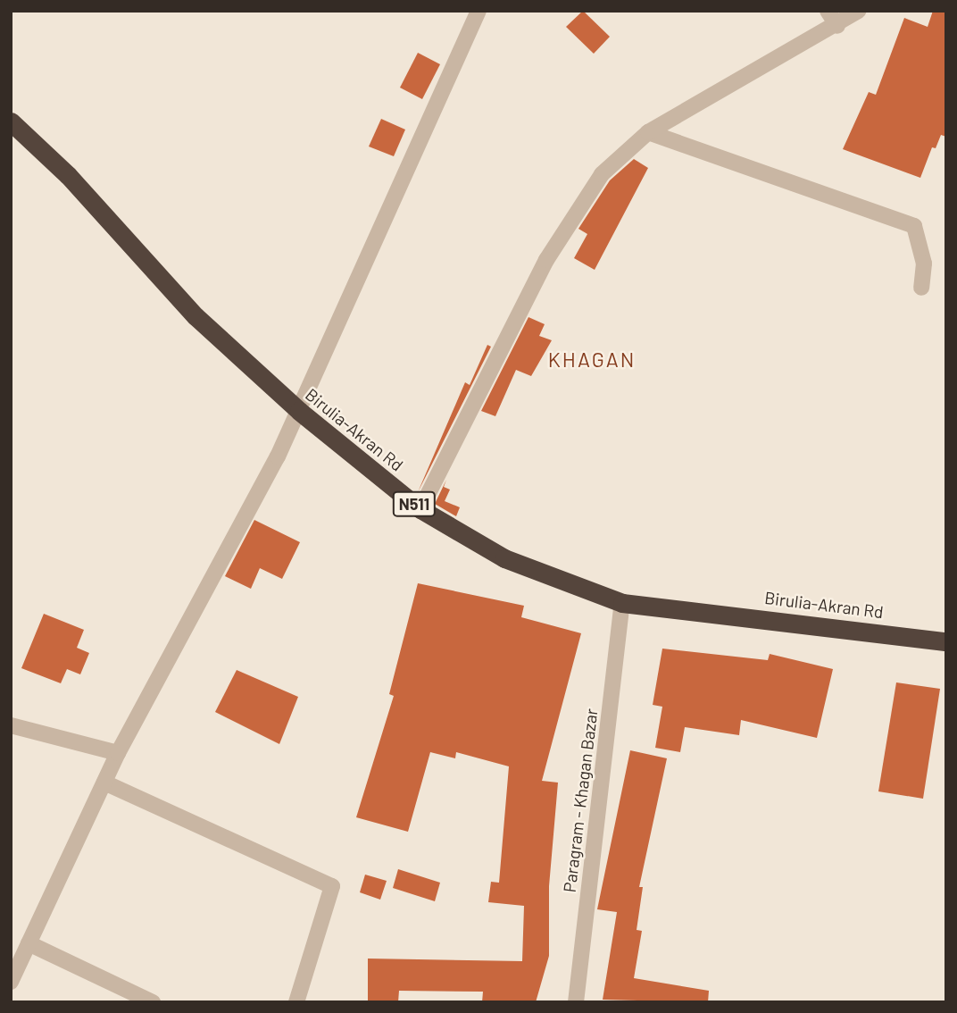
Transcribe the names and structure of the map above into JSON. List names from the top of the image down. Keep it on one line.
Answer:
{"streets":{"highway":["Birulia-Akran Rd","N511"],"street":["Paragram - Khagan Bazar"]},"crossings":[["Birulia-Akran Rd","Paragram - Khagan Bazar"]],"districts":["KHAGAN"]}
